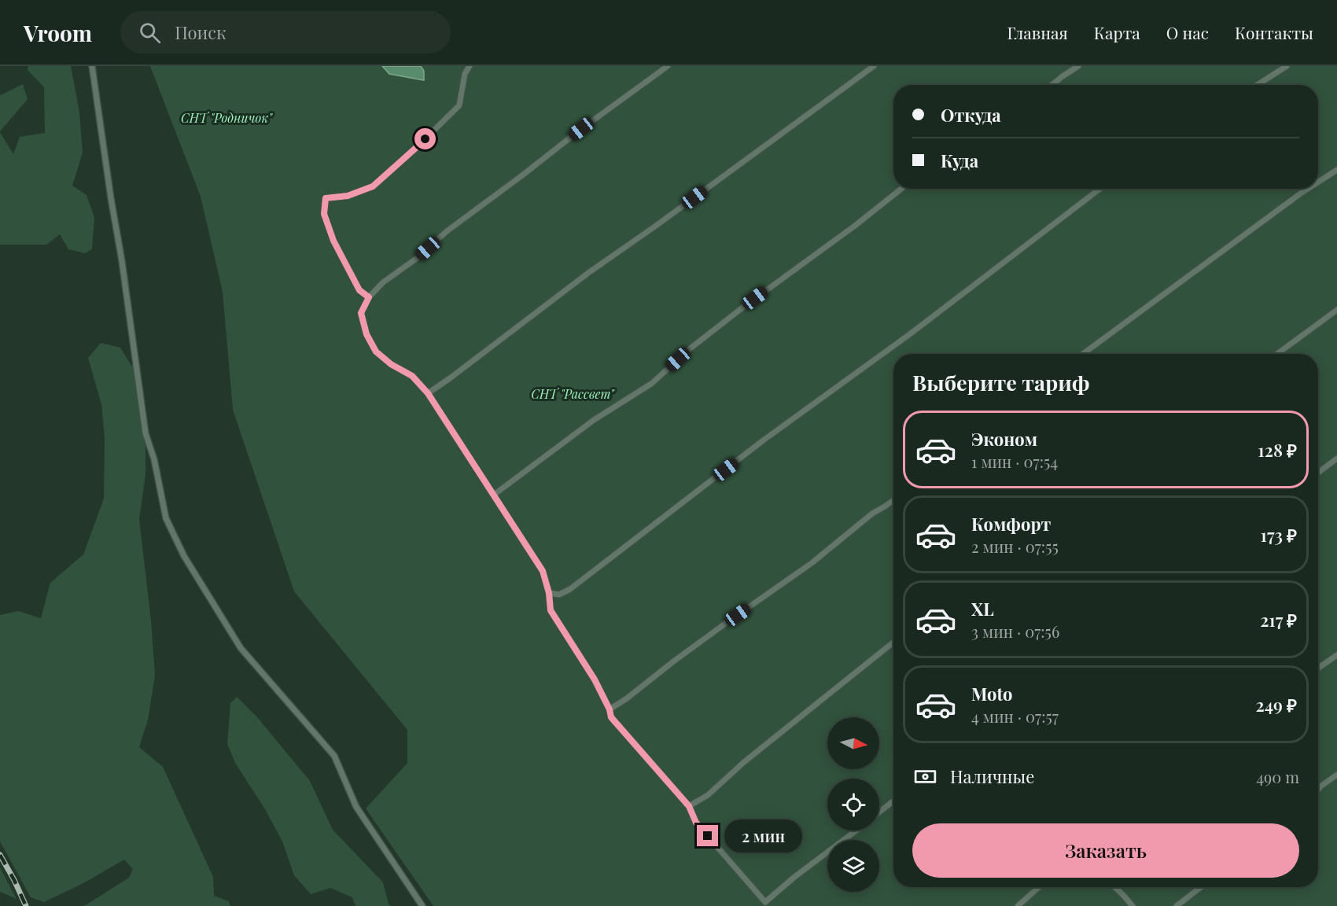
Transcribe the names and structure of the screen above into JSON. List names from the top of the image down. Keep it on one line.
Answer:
{"parks":["СНТ \"Родничок\"","СНТ \"Рассвет\""],"north":"right","page":{"header":"Vroom","search":"Поиск","nav":["Главная","Карта","О нас","Контакты"],"banner":["Откуда","Куда"],"heading":"Выберите тариф","list":[{"name":"Эконом","note":"1 мин · 07:54","value":"128 ₽"},{"name":"Комфорт","note":"2 мин · 07:55","value":"173 ₽"},{"name":"XL","note":"3 мин · 07:56","value":"217 ₽"},{"name":"Moto","note":"4 мин · 07:57","value":"249 ₽"}],"pay":["Наличные","490 m"],"buttons":"Заказать","bubble":"2 мин"}}
